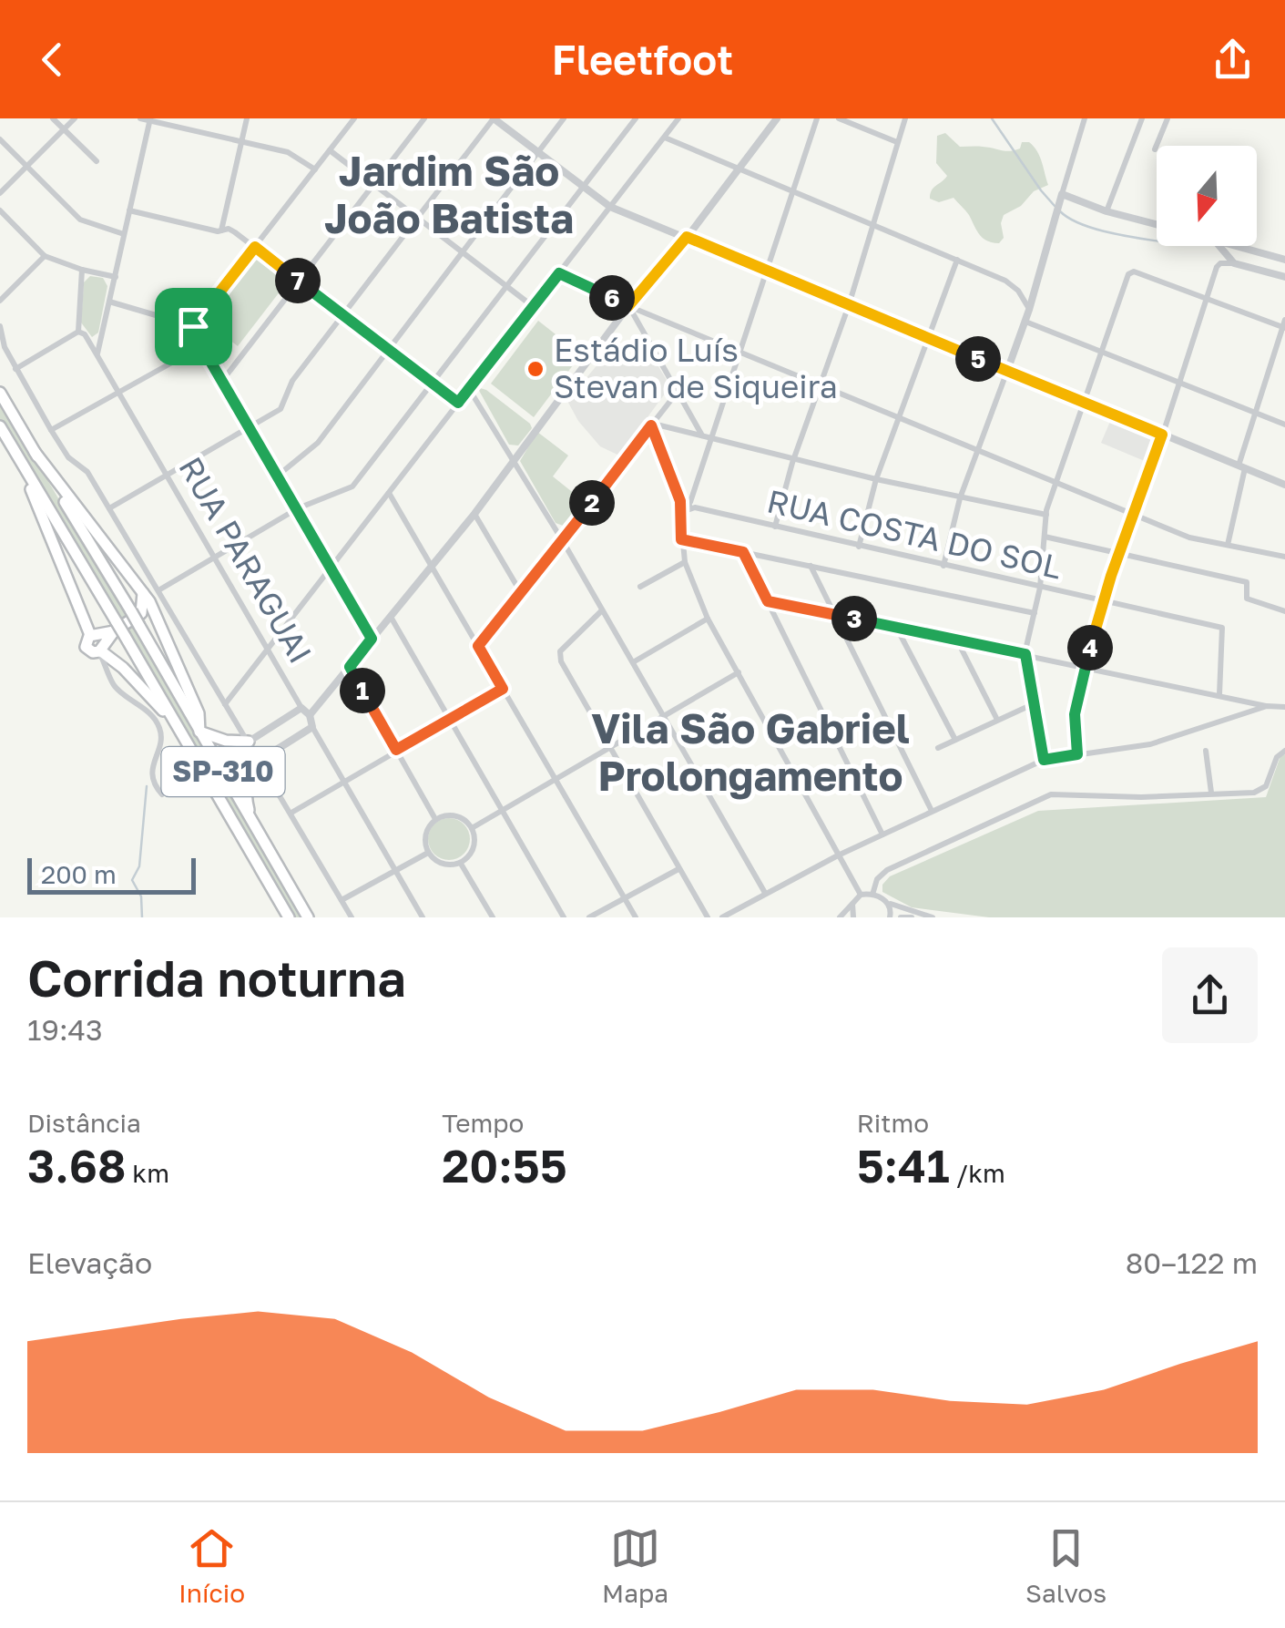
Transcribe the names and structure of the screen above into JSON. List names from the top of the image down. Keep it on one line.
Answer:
{"streets":{"highway":["SP-310"],"street":["RUA COSTA DO SOL","RUA PARAGUAI"]},"districts":["Jardim São João Batista","Vila São Gabriel Prolongamento"],"places":["Estádio Luís Stevan de Siqueira"],"scale_bar":"200 m","north":"bottom","page":{"header":"Fleetfoot","pins":["7","6","5","2","3","4","1"],"scale":"200 m","heading":["Corrida noturna","19:43"],"stats":[["Distância","3.68 km"],["Tempo","20:55"],["Ritmo","5:41 /km"]],"chart":["Elevação","80–122 m"],"tabs":["Início","Mapa","Salvos"]}}
